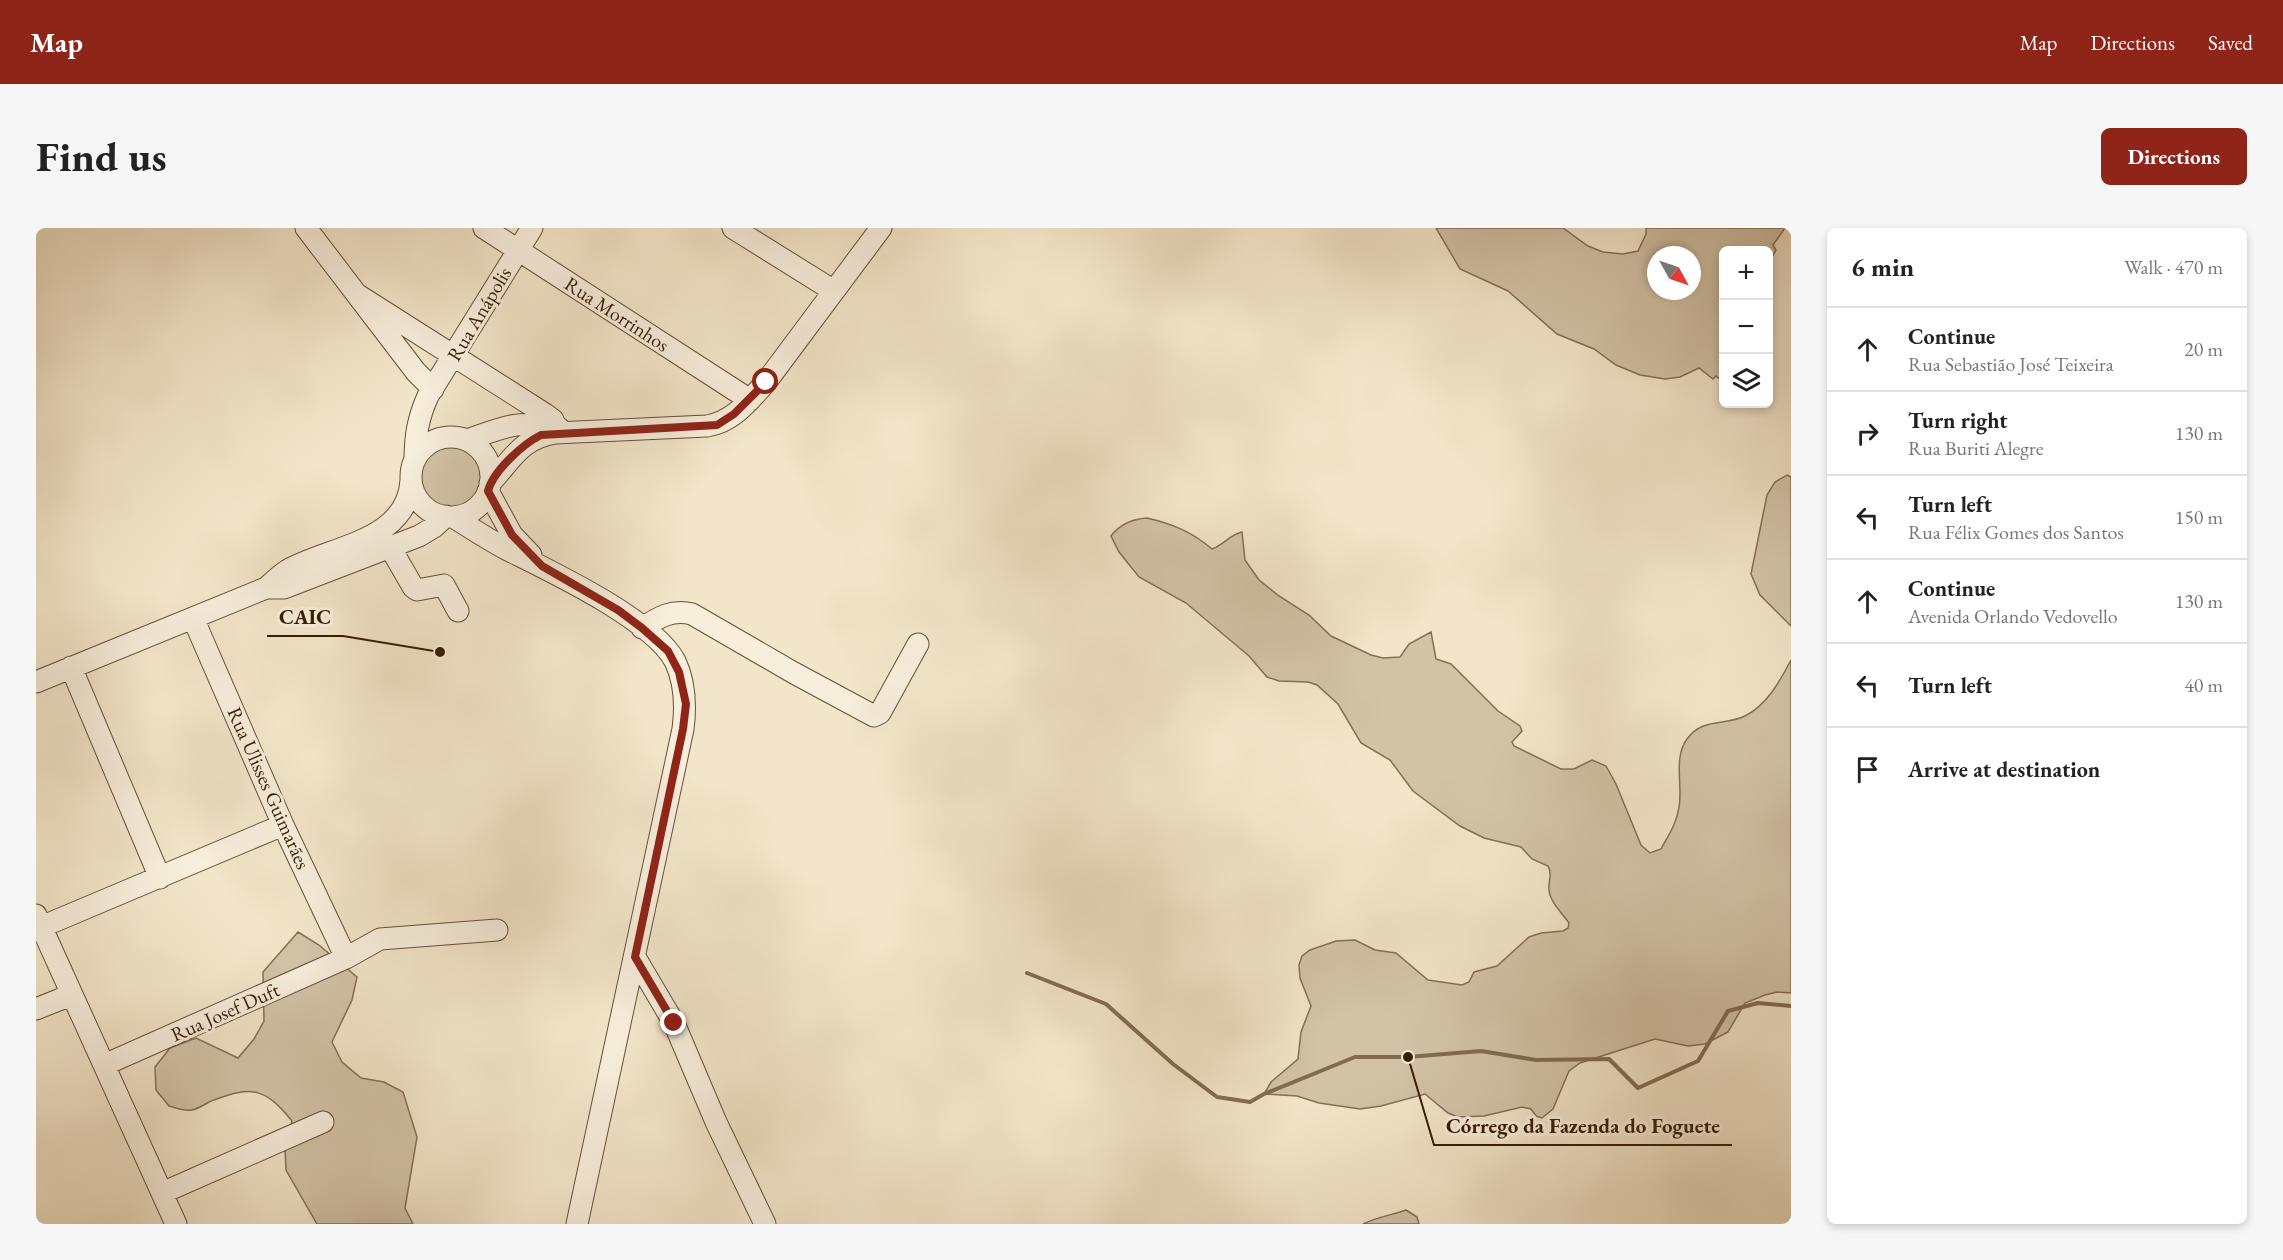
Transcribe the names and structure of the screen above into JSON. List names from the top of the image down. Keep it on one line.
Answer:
{"streets":{"street":["Rua Anápolis","Rua Morrinhos","Rua Ulisses Guimarães","Rua Josef Duft"]},"crossings":[["Rua Anápolis","Rua Morrinhos"],["Rua Ulisses Guimarães","Rua Josef Duft"]],"places":["CAIC","Córrego da Fazenda do Foguete"],"north":"bottom right","page":{"header":"Map","nav":["Map","Directions","Saved"],"buttons":"Directions","title":"Find us","heading":["6 min","Walk · 470 m"],"map_buttons":["+","−"],"list":[["Continue","Rua Sebastião José Teixeira","20 m"],["Turn right","Rua Buriti Alegre","130 m"],["Turn left","Rua Félix Gomes dos Santos","150 m"],["Continue","Avenida Orlando Vedovello","130 m"],["Turn left","40 m"],"Arrive at destination"]}}
